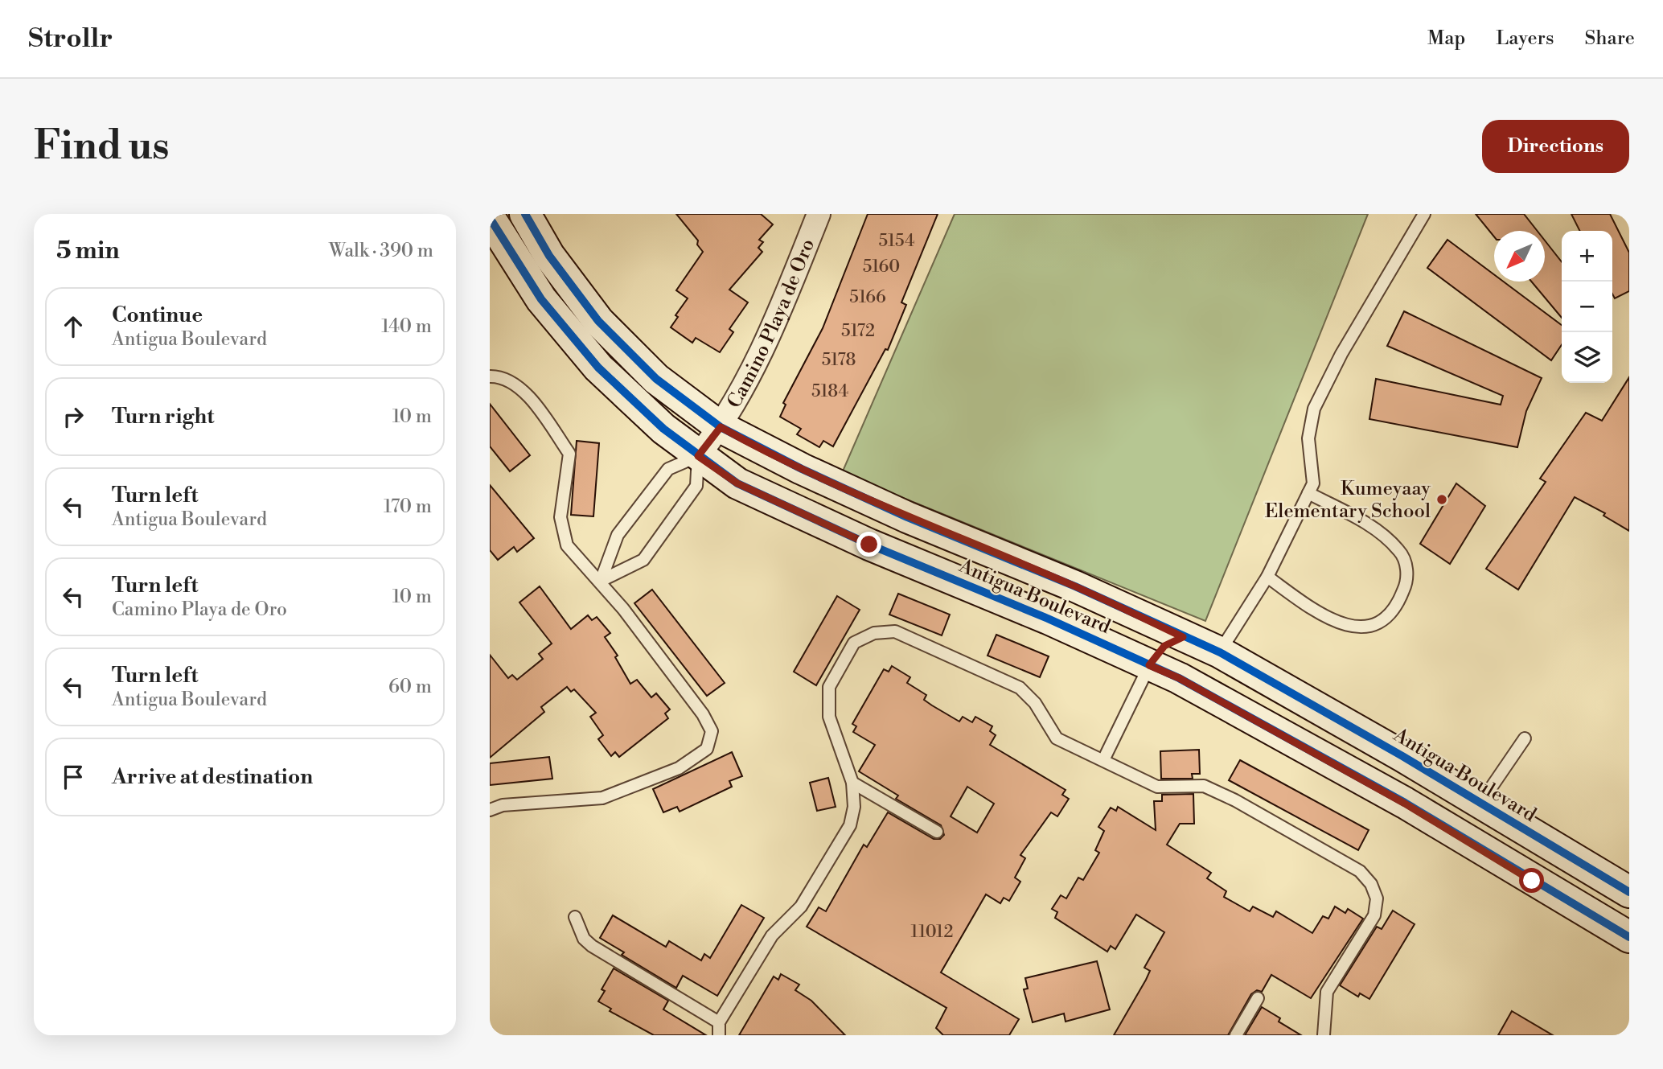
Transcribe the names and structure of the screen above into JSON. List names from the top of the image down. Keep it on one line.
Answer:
{"streets":{"main road":["Antigua Boulevard"],"street":["Camino Playa de Oro"]},"crossings":[["Camino Playa de Oro","Antigua Boulevard"]],"places":["Kumeyaay Elementary School"],"house_numbers":["5154","5160","5166","5172","5178","5184","11012"],"north":"bottom left","page":{"header":"Strollr","nav":["Map","Layers","Share"],"buttons":"Directions","title":"Find us","heading":["5 min","Walk · 390 m"],"map_buttons":["+","−"],"list":[["Continue","Antigua Boulevard","140 m"],["Turn right","10 m"],["Turn left","Antigua Boulevard","170 m"],["Turn left","Camino Playa de Oro","10 m"],["Turn left","Antigua Boulevard","60 m"],"Arrive at destination"]}}
